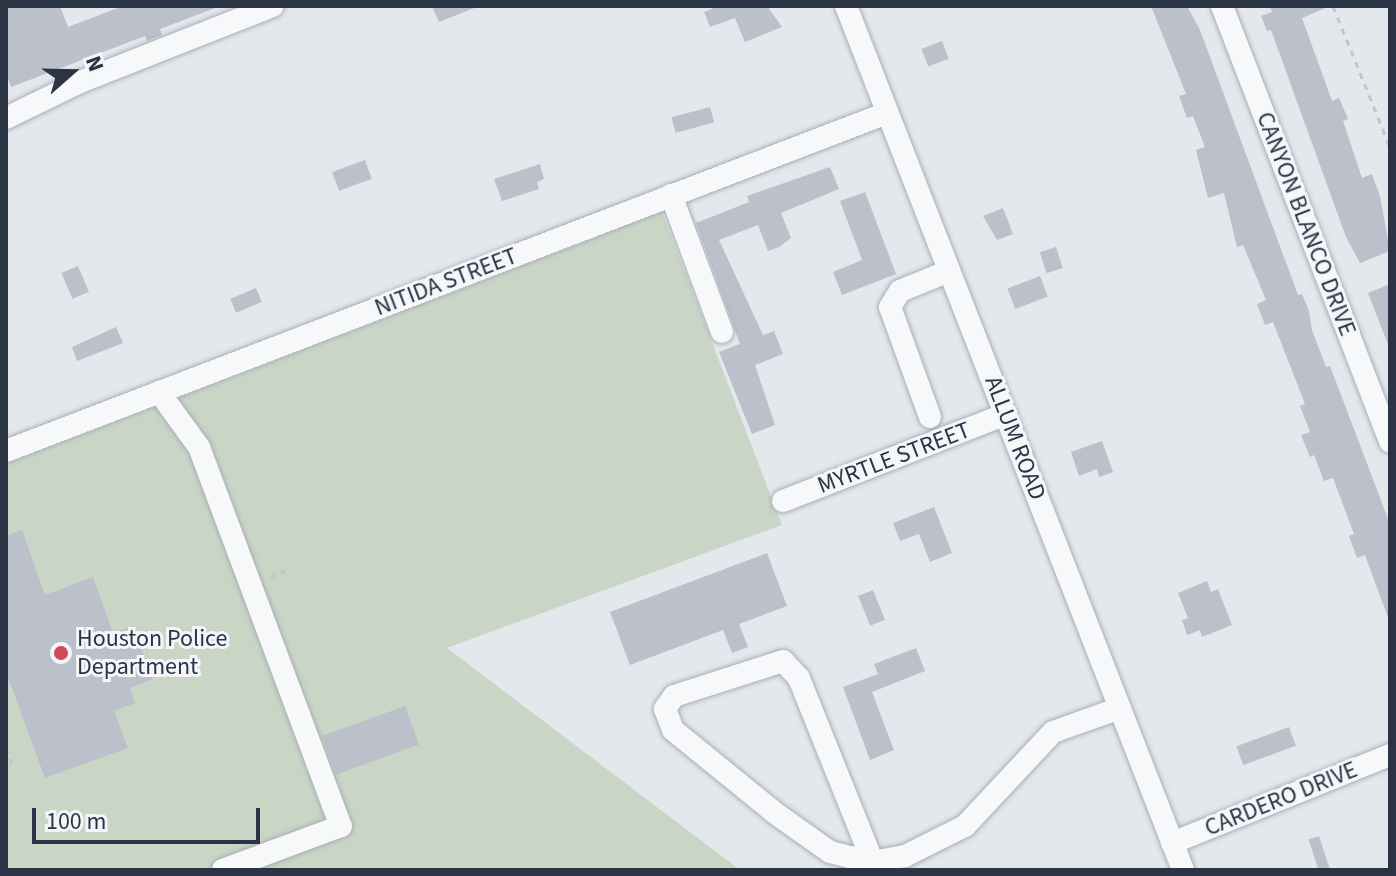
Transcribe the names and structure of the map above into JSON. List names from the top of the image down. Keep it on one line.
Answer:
{"streets":{"street":["CANYON BLANCO DRIVE","NITIDA STREET","ALLUM ROAD","MYRTLE STREET","CARDERO DRIVE"]},"crossings":[["NITIDA STREET","ALLUM ROAD"],["ALLUM ROAD","MYRTLE STREET"],["ALLUM ROAD","CARDERO DRIVE"]],"places":["Houston Police Department"],"scale_bar":"100 m","north":"right"}
